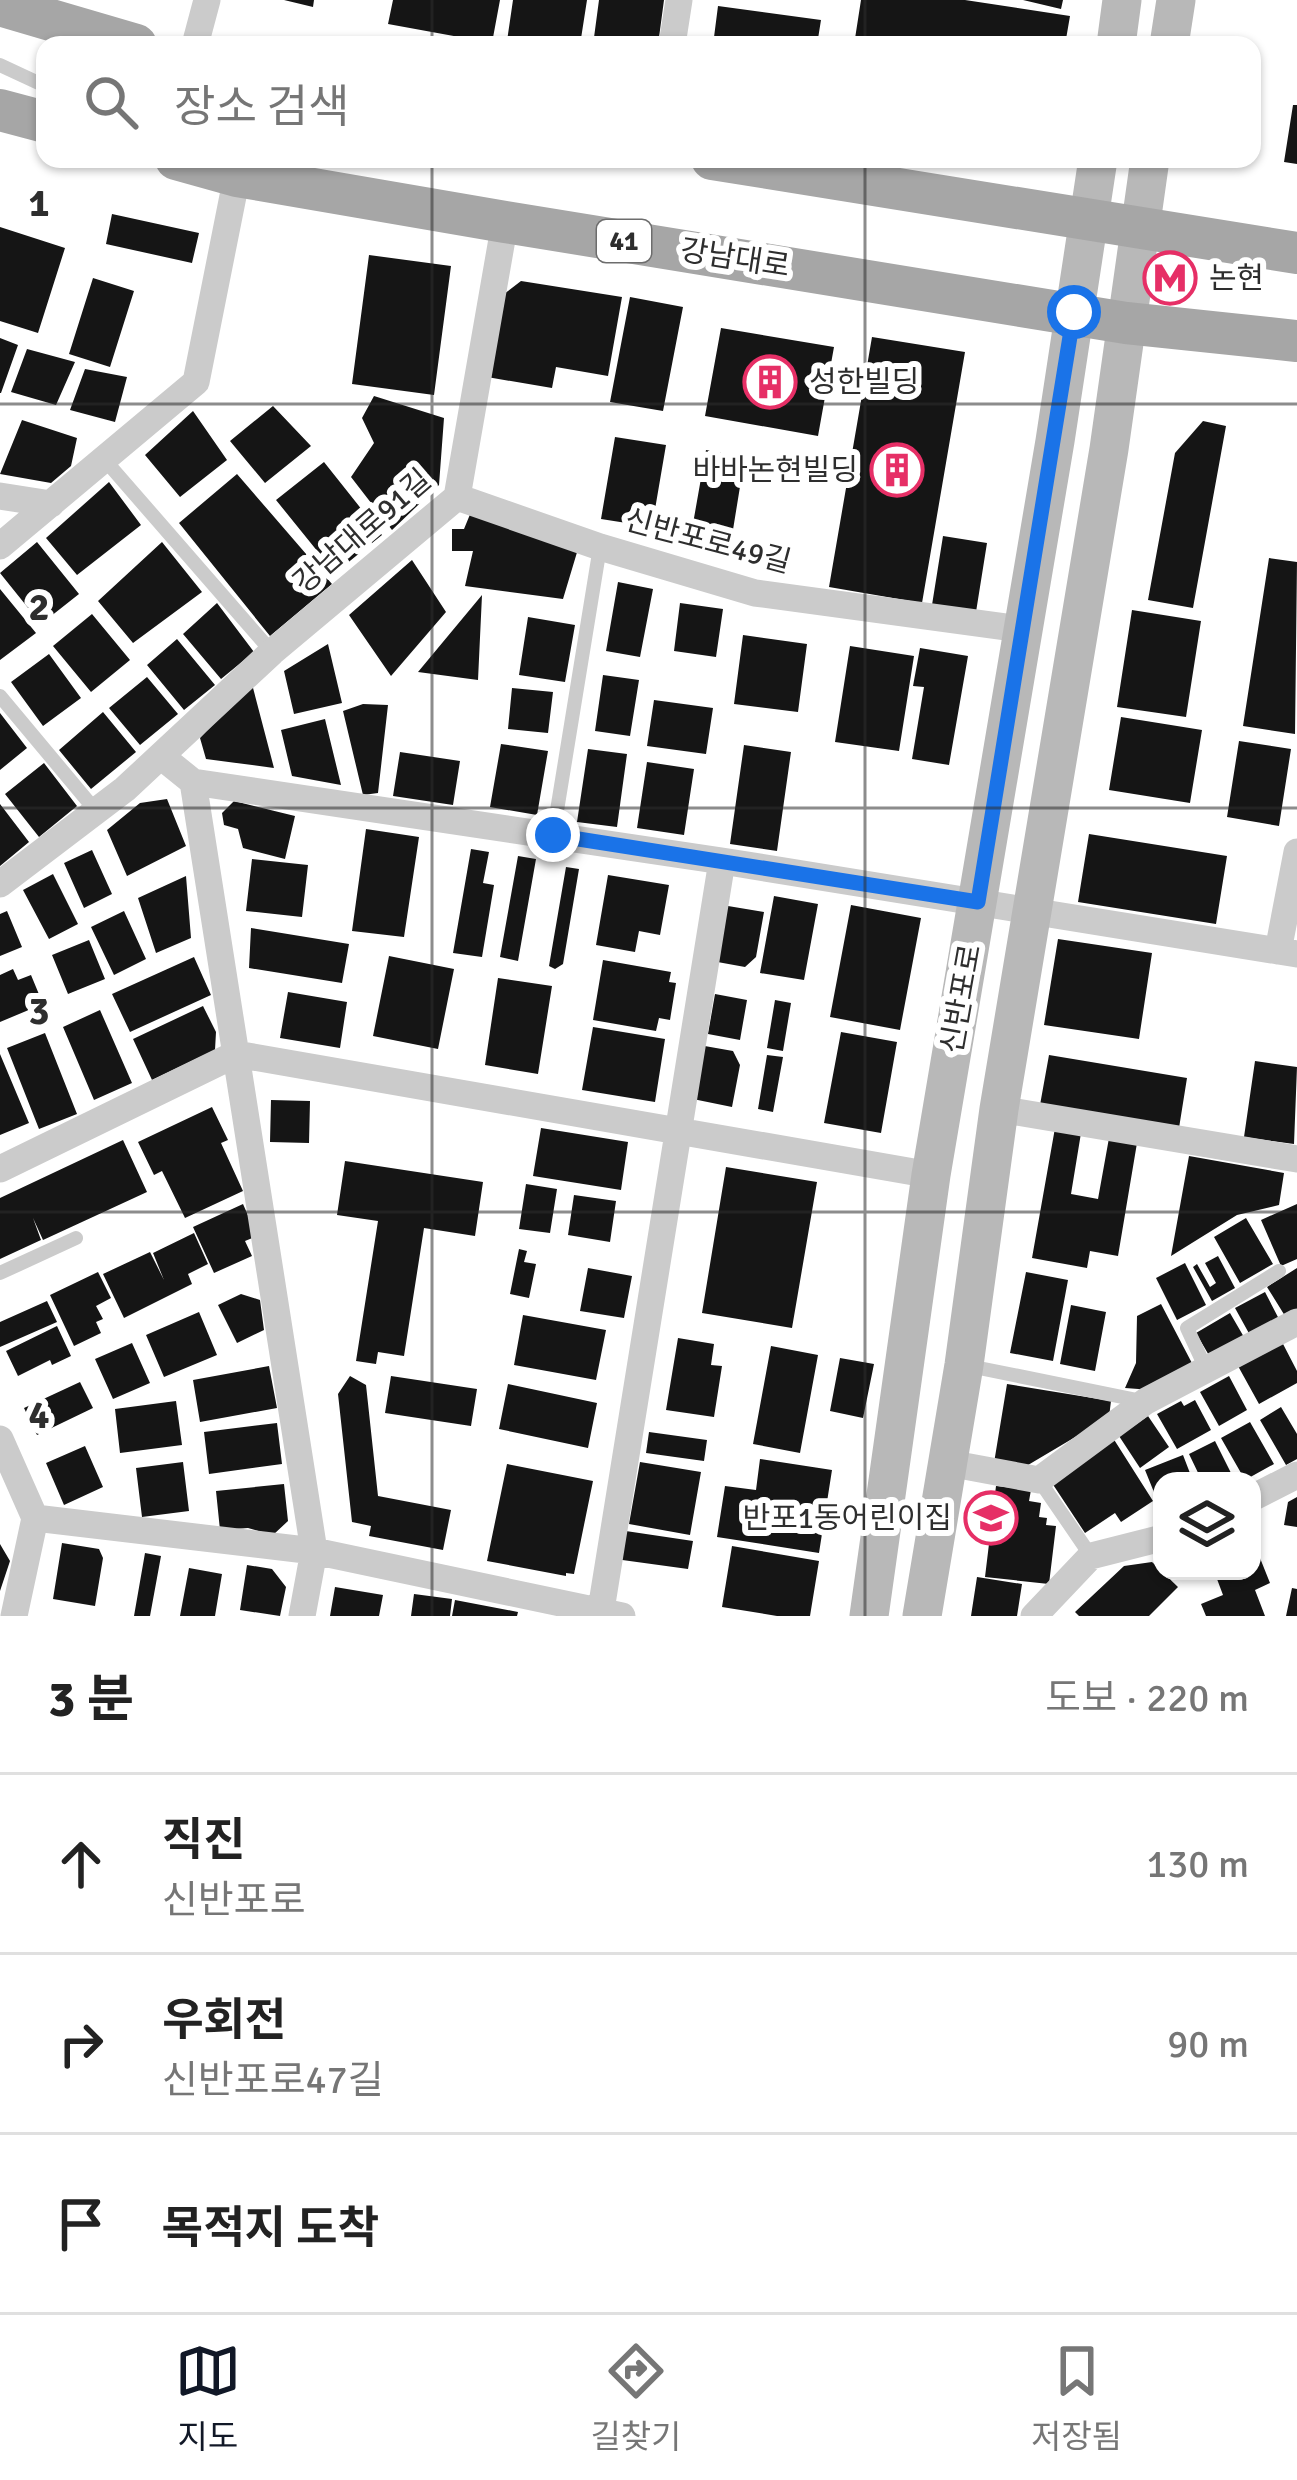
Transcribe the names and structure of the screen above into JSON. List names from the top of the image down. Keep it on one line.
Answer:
{"streets":{"main road":["41","강남대로","신반포로"],"street":["강남대로91길","신반포로49길"]},"crossings":[["강남대로","강남대로91길"],["강남대로","신반포로"],["강남대로91길","신반포로49길"],["신반포로49길","신반포로"]],"places":{"metro station":["논현"],"building":["성한빌딩","바바논현빌딩"],"school or university":["반포1동어린이집"]},"page":{"search":"장소 검색","heading":["3 분","도보 · 220 m"],"list":[["직진","신반포로","130 m"],["우회전","신반포로47길","90 m"],"목적지 도착"],"nav":["지도","길찾기","저장됨"]},"grid":{"rows":["1","2","3","4"]}}
